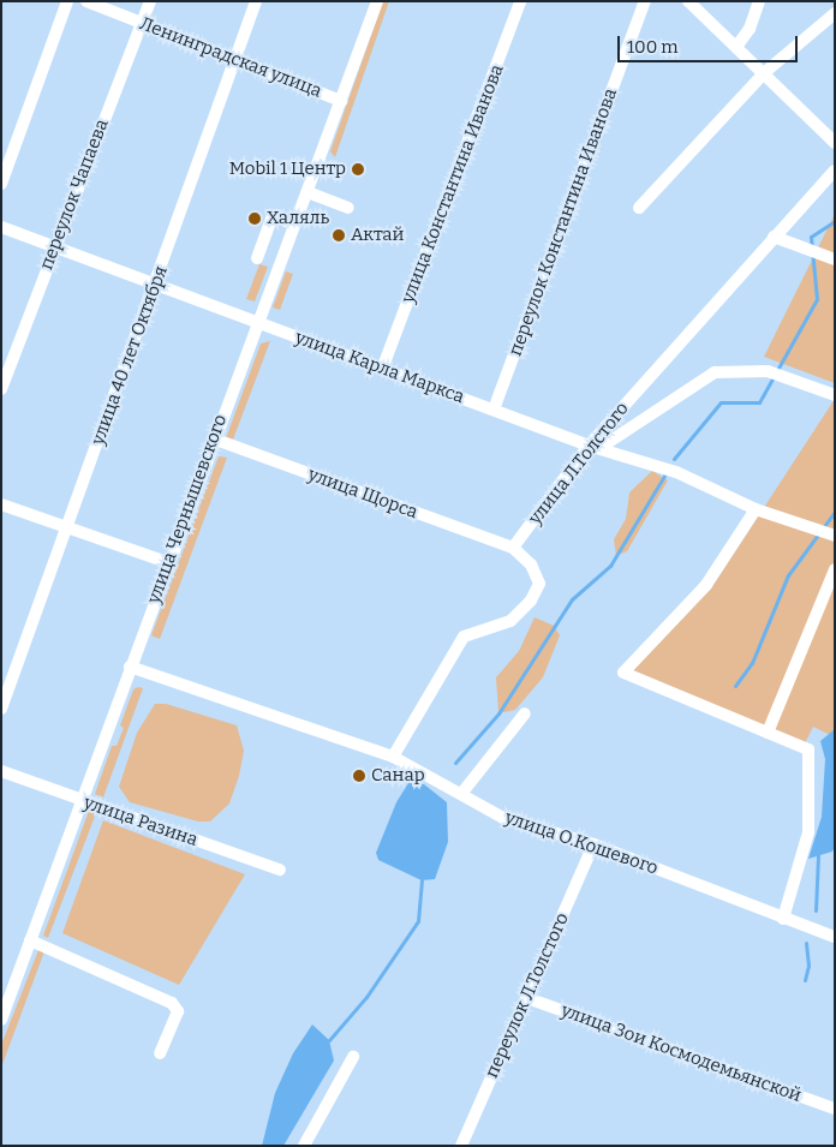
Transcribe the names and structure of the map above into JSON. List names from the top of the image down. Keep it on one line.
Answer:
{"streets":{"street":["Ленинградская улица","улица Константина Иванова","переулок Чапаева","переулок Константина Иванова","улица 40 лет Октября","улица Карла Маркса","улица Л.Толстого","улица Щорса","улица Чернышевского","улица Разина","улица О.Кошевого","переулок Л.Толстого","улица Зои Космодемьянской"]},"crossings":[["Ленинградская улица","переулок Чапаева"],["Ленинградская улица","улица 40 лет Октября"],["Ленинградская улица","улица Чернышевского"],["улица Константина Иванова","улица Карла Маркса"],["переулок Чапаева","улица Карла Маркса"],["переулок Константина Иванова","улица Карла Маркса"],["улица 40 лет Октября","улица Карла Маркса"],["улица Карла Маркса","улица Л.Толстого"],["улица Карла Маркса","улица Чернышевского"],["улица Л.Толстого","улица Щорса"],["улица Щорса","улица Чернышевского"],["улица Чернышевского","улица Разина"],["улица Чернышевского","улица О.Кошевого"],["улица О.Кошевого","переулок Л.Толстого"],["переулок Л.Толстого","улица Зои Космодемьянской"]],"places":["Mobil 1 Центр","Халяль","Актай","Санар"],"scale_bar":"100 m"}
